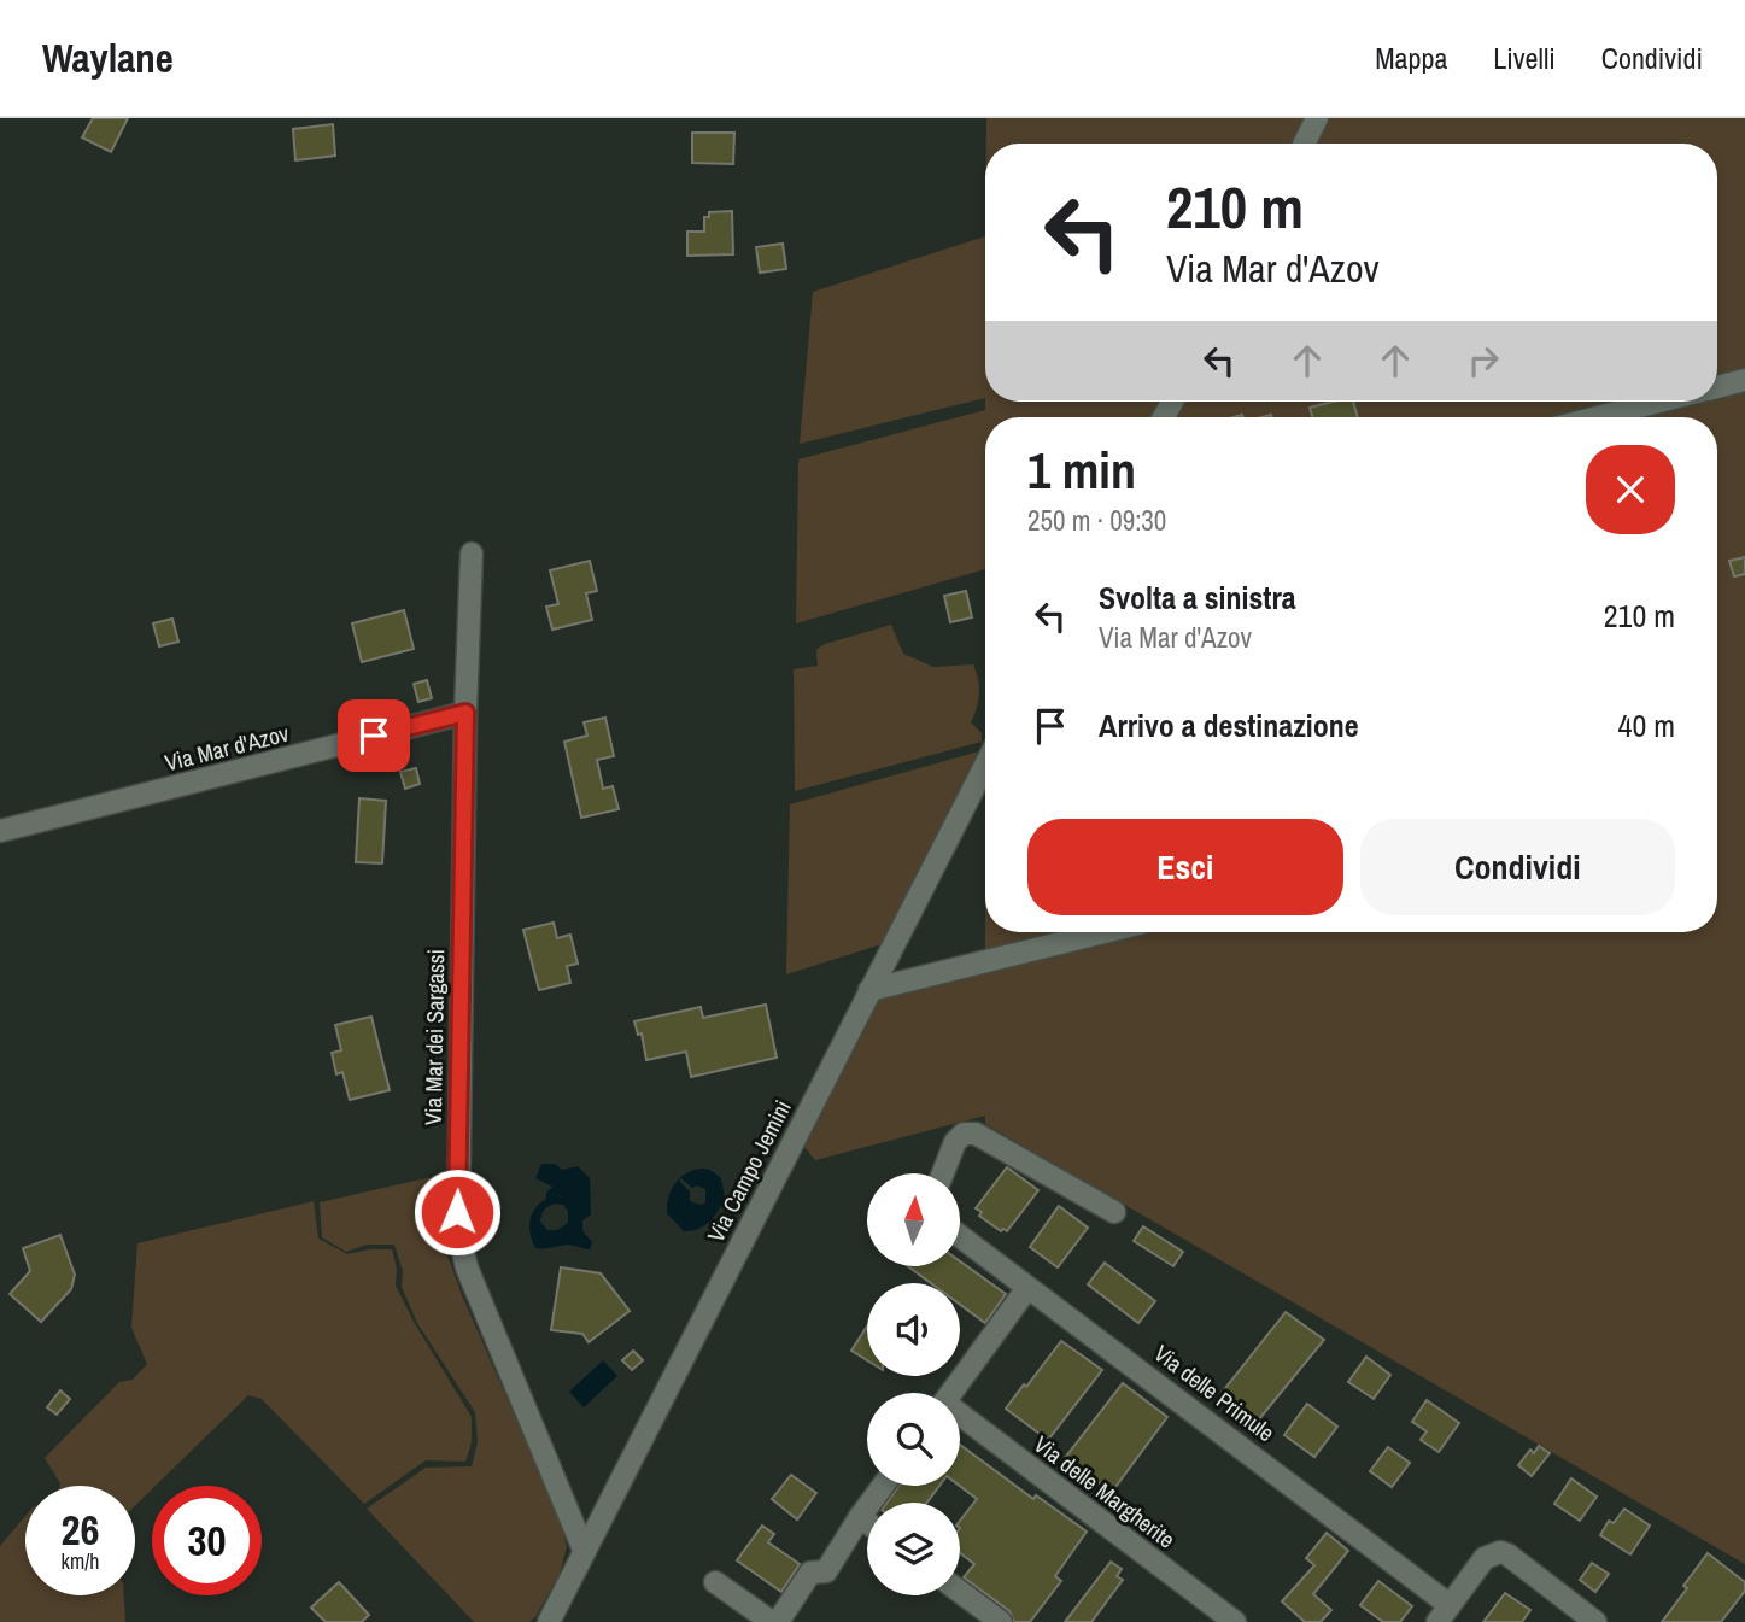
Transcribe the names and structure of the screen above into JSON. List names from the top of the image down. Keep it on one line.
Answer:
{"streets":{"street":["Via Mar d'Azov","Via Mar dei Sargassi","Via Campo Jemini","Via delle Primule","Via delle Margherite"]},"crossings":[["Via Mar d'Azov","Via Mar dei Sargassi"],["Via Mar dei Sargassi","Via Campo Jemini"]],"north":"top","page":{"header":"Waylane","nav":["Mappa","Livelli","Condividi"],"turn":["210 m","Via Mar d'Azov"],"heading":["1 min","250 m · 09:30"],"list":[{"name":"Svolta a sinistra","note":"Via Mar d'Azov","value":"210 m"},{"name":"Arrivo a destinazione","value":"40 m"}],"buttons":["Esci","Condividi"],"speed":"26 km/h","limit":"30"}}
